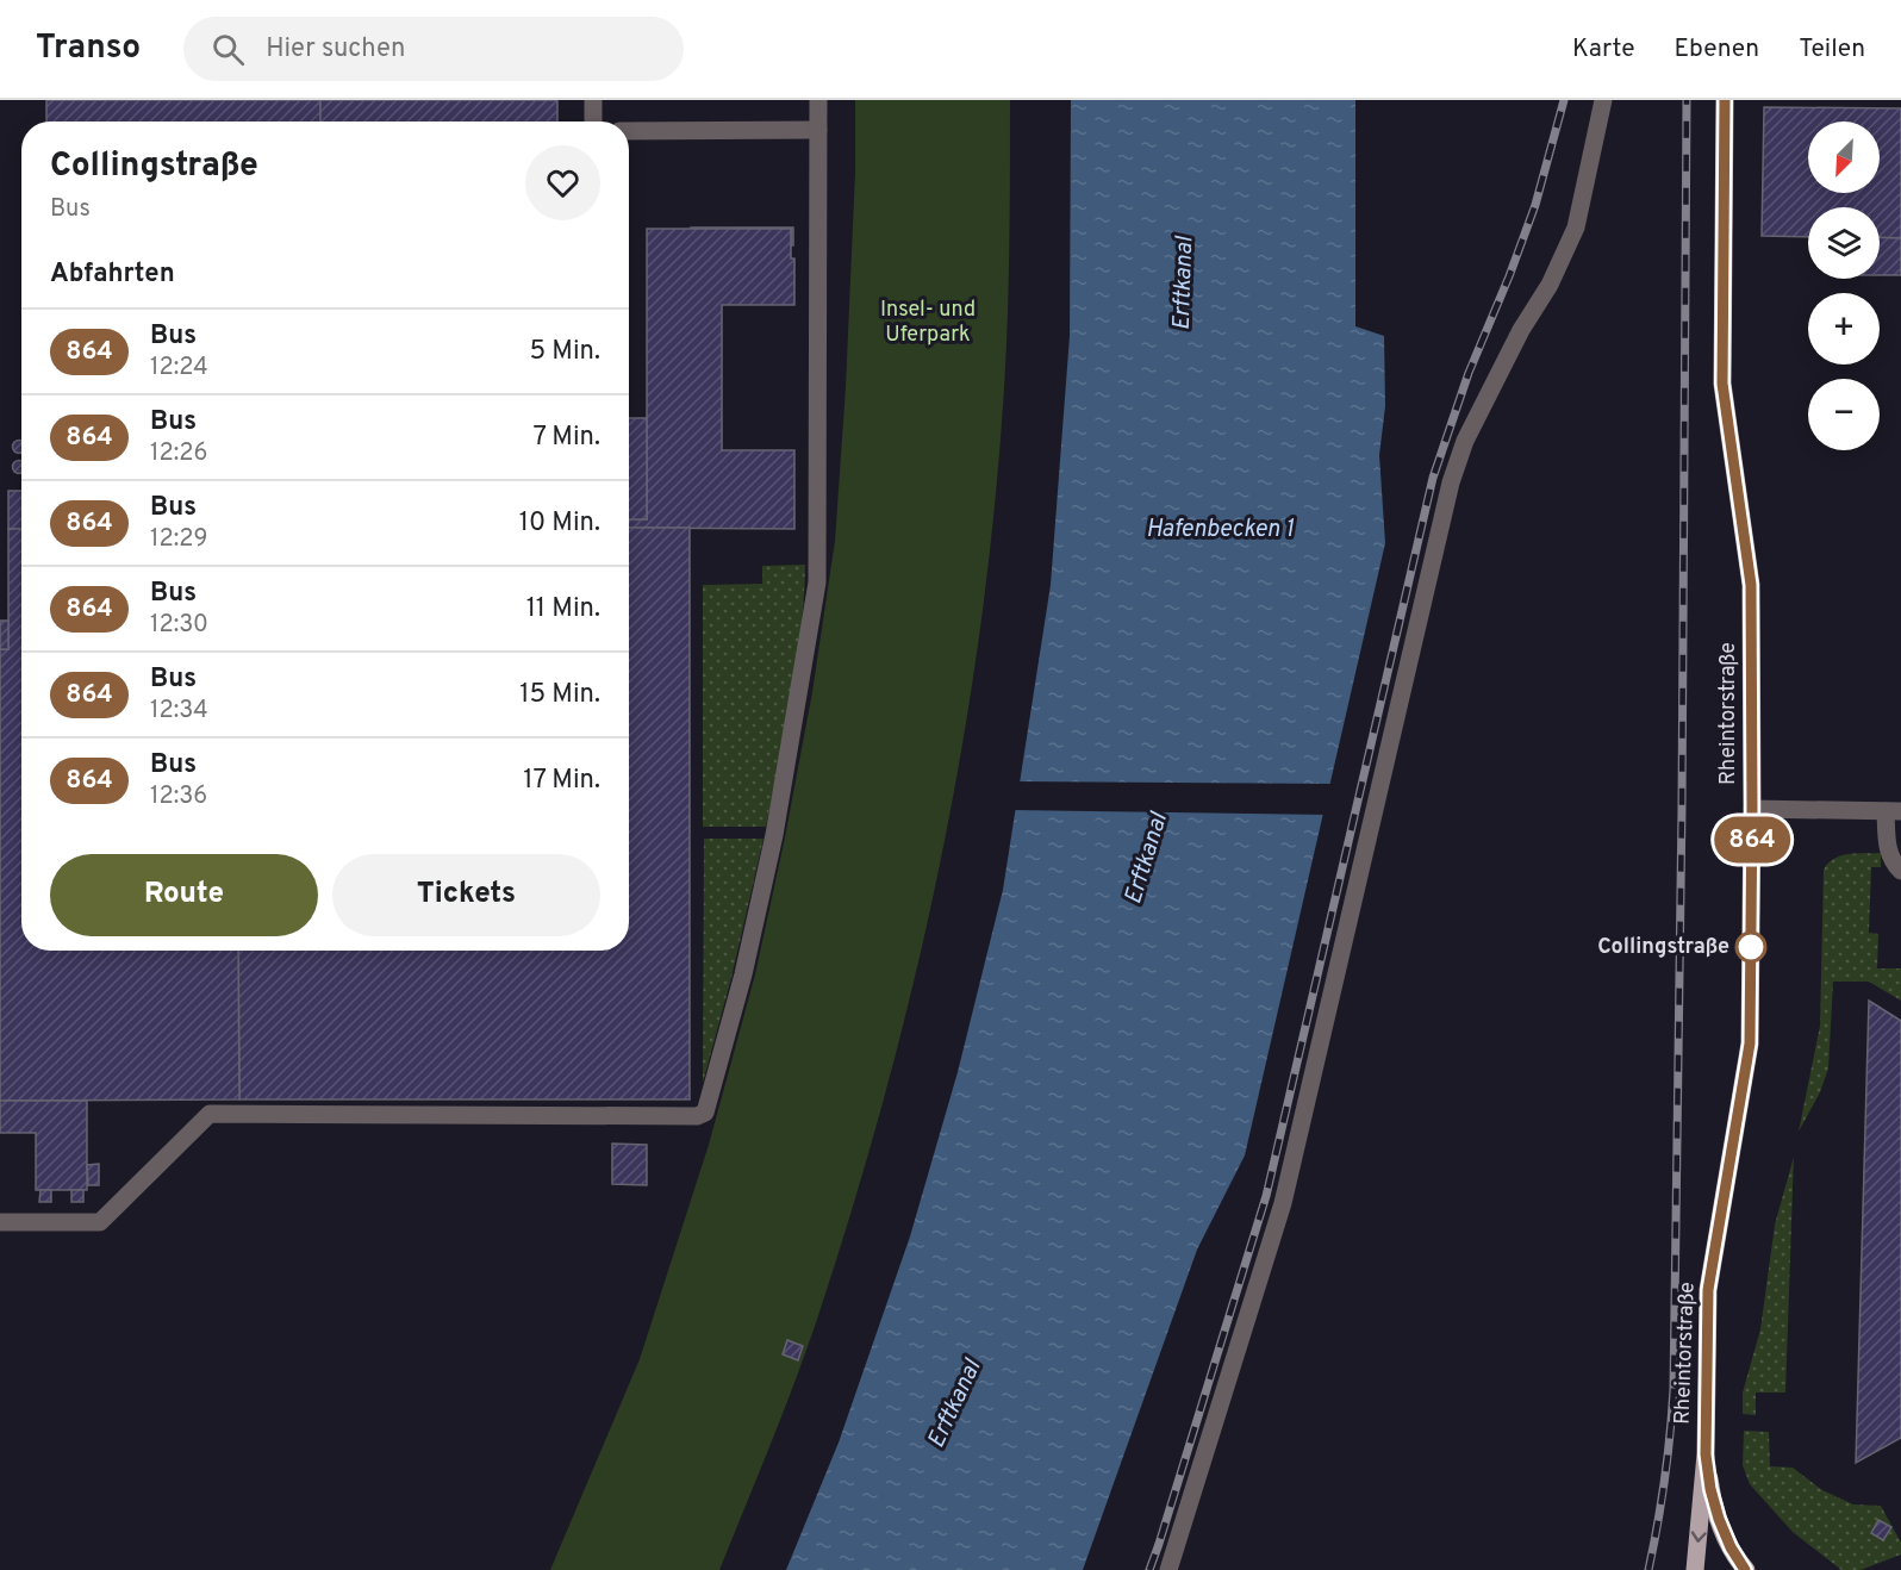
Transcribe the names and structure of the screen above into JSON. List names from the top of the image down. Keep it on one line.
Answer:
{"streets":{"main road":["Rheintorstraße"]},"water":["Erftkanal","Hafenbecken 1"],"parks":["Insel- und Uferpark"],"places":["Collingstraße"],"lines":["bus line 864"],"north":"bottom left","page":{"header":"Transo","search":"Hier suchen","nav":["Karte","Ebenen","Teilen"],"on_map":"864","map_buttons":["+","−"],"heading":[["Collingstraße","Bus"],"Abfahrten"],"list":[{"mark":"864","name":"Bus","note":"12:24","value":"5 Min."},{"mark":"864","name":"Bus","note":"12:26","value":"7 Min."},{"mark":"864","name":"Bus","note":"12:29","value":"10 Min."},{"mark":"864","name":"Bus","note":"12:30","value":"11 Min."},{"mark":"864","name":"Bus","note":"12:34","value":"15 Min."},{"mark":"864","name":"Bus","note":"12:36","value":"17 Min."}],"buttons":["Route","Tickets"]}}
